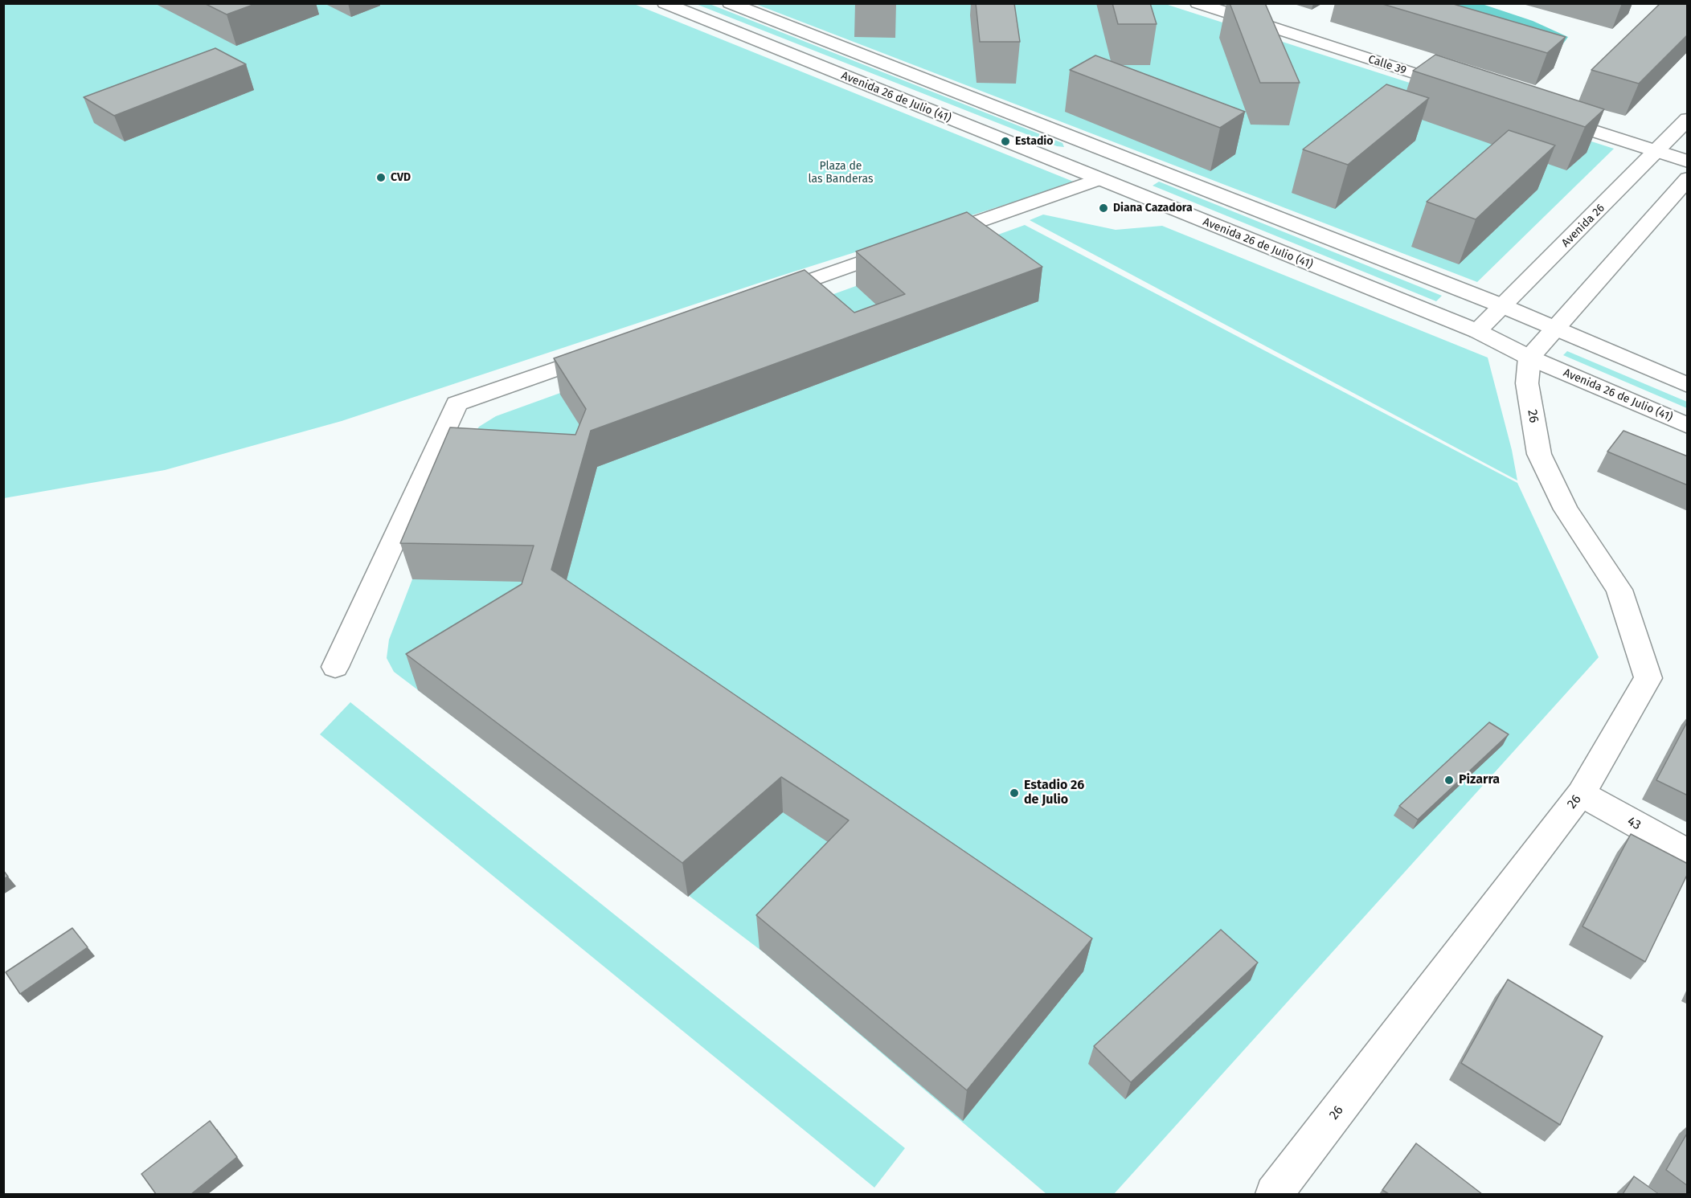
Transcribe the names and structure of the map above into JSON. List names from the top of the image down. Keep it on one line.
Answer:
{"streets":{"main road":["Calle 39","Avenida 26 de Julio (41)","Avenida 26","26","43"]},"crossings":[["Avenida 26 de Julio (41)","Avenida 26"],["Avenida 26 de Julio (41)","26"],["26","43"]],"parks":["Plaza de las Banderas"],"places":["Estadio","CVD","Diana Cazadora","Pizarra","Estadio 26 de Julio"]}
